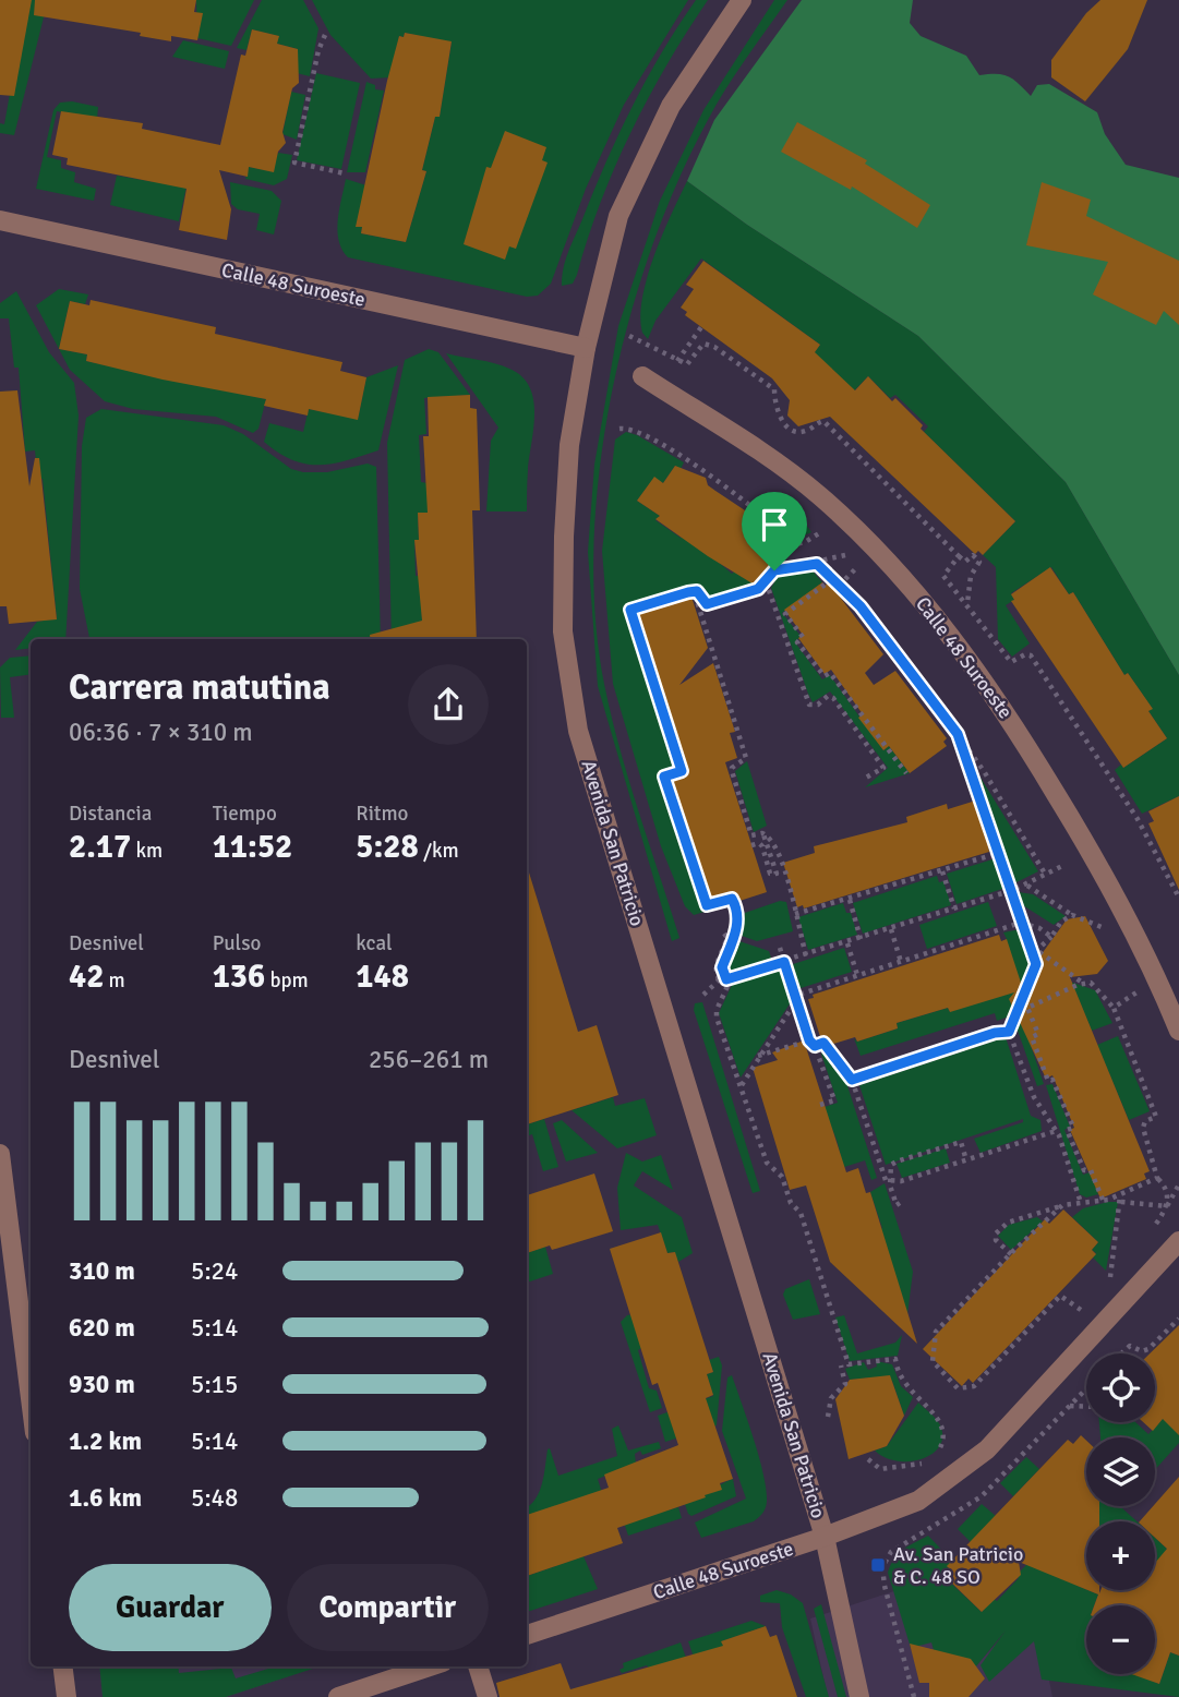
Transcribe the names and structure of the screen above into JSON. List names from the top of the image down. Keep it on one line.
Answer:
{"streets":{"street":["Calle 48 Suroeste","Avenida San Patricio"]},"crossings":[["Calle 48 Suroeste","Avenida San Patricio"]],"places":{"transit":["Av. San Patricio & C. 48 SO"]},"page":{"heading":["Carrera matutina","06:36 · 7 × 310 m"],"stats":[["Distancia","2.17 km"],["Tiempo","11:52"],["Ritmo","5:28 /km"],["Desnivel","42 m"],["Pulso","136 bpm"],["kcal","148"]],"chart":["Desnivel","256–261 m"],"list":[{"name":"310 m","note":"5:24"},{"name":"620 m","note":"5:14"},{"name":"930 m","note":"5:15"},{"name":"1.2 km","note":"5:14"},{"name":"1.6 km","note":"5:48"}],"map_buttons":["+","−"],"buttons":["Guardar","Compartir"]}}
